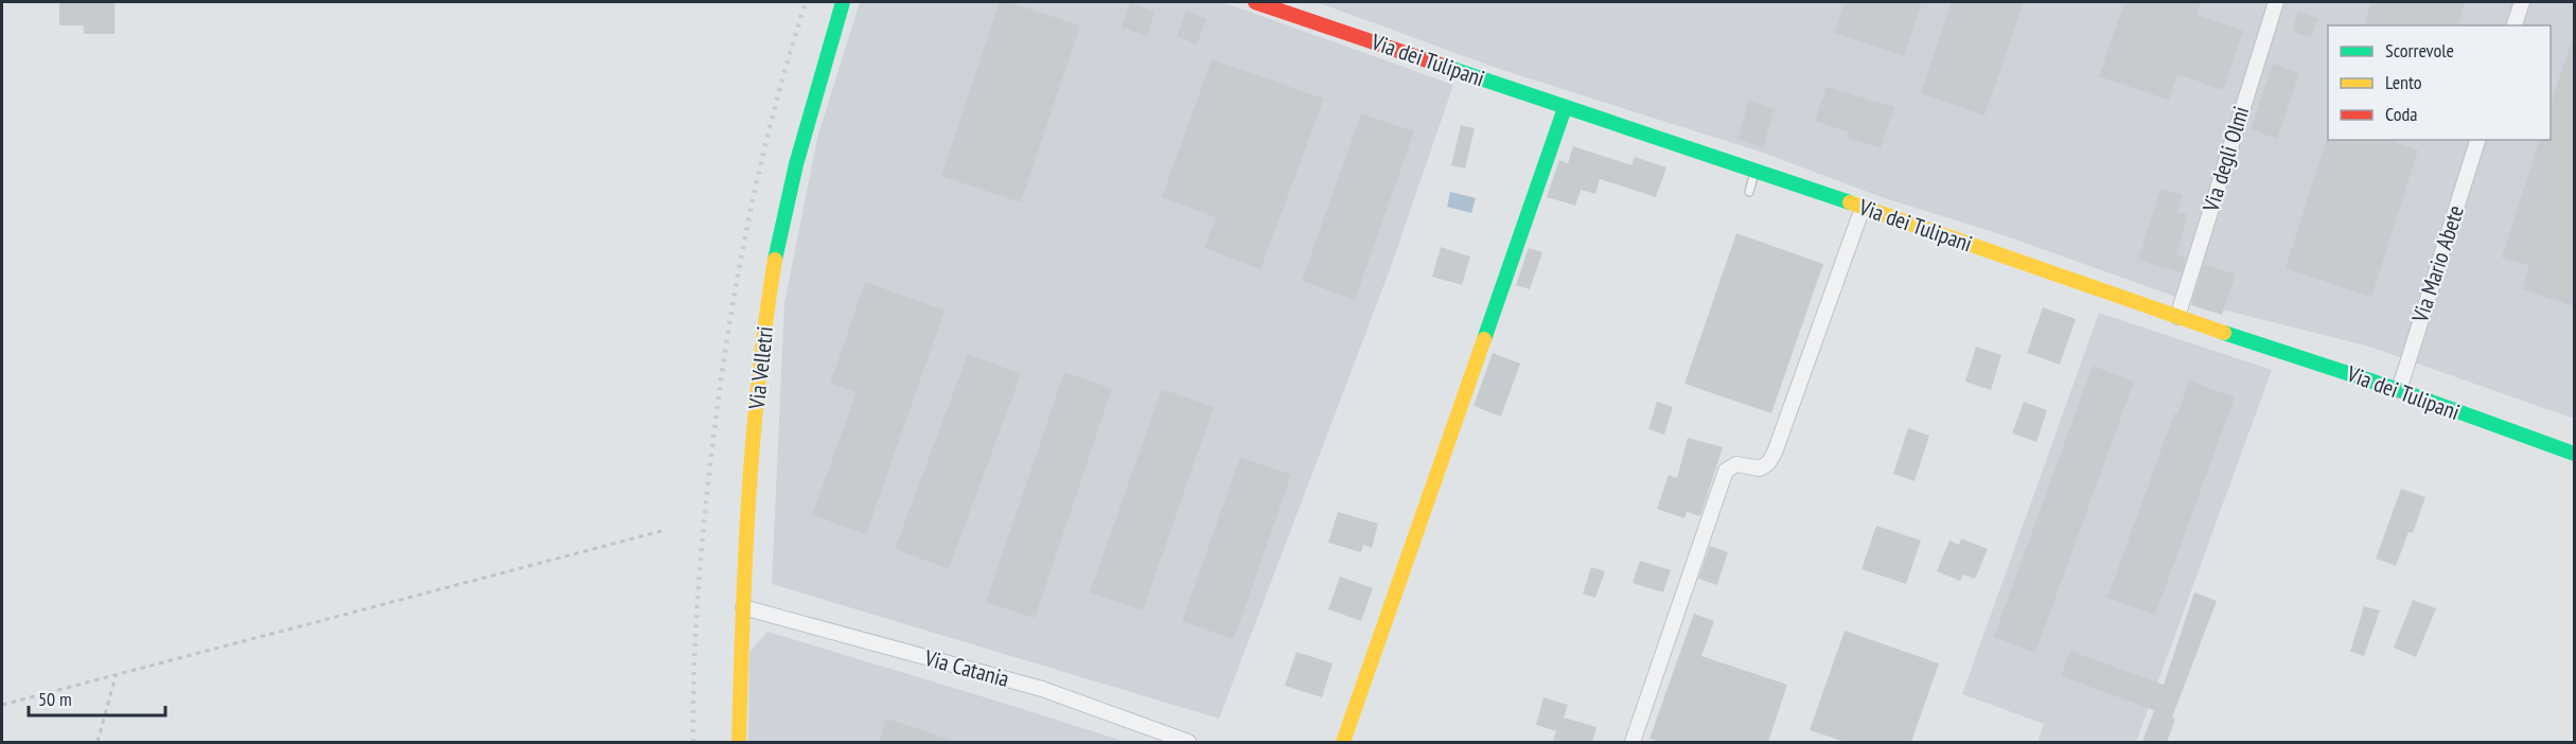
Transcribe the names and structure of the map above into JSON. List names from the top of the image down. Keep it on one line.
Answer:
{"streets":{"street":["Via dei Tulipani","Via degli Olmi","Via Mario Abete","Via Velletri","Via Catania"]},"crossings":[["Via dei Tulipani","Via degli Olmi"],["Via dei Tulipani","Via Mario Abete"],["Via Velletri","Via Catania"]],"legend":["Scorrevole","Lento","Coda"],"scale_bar":"50 m"}
